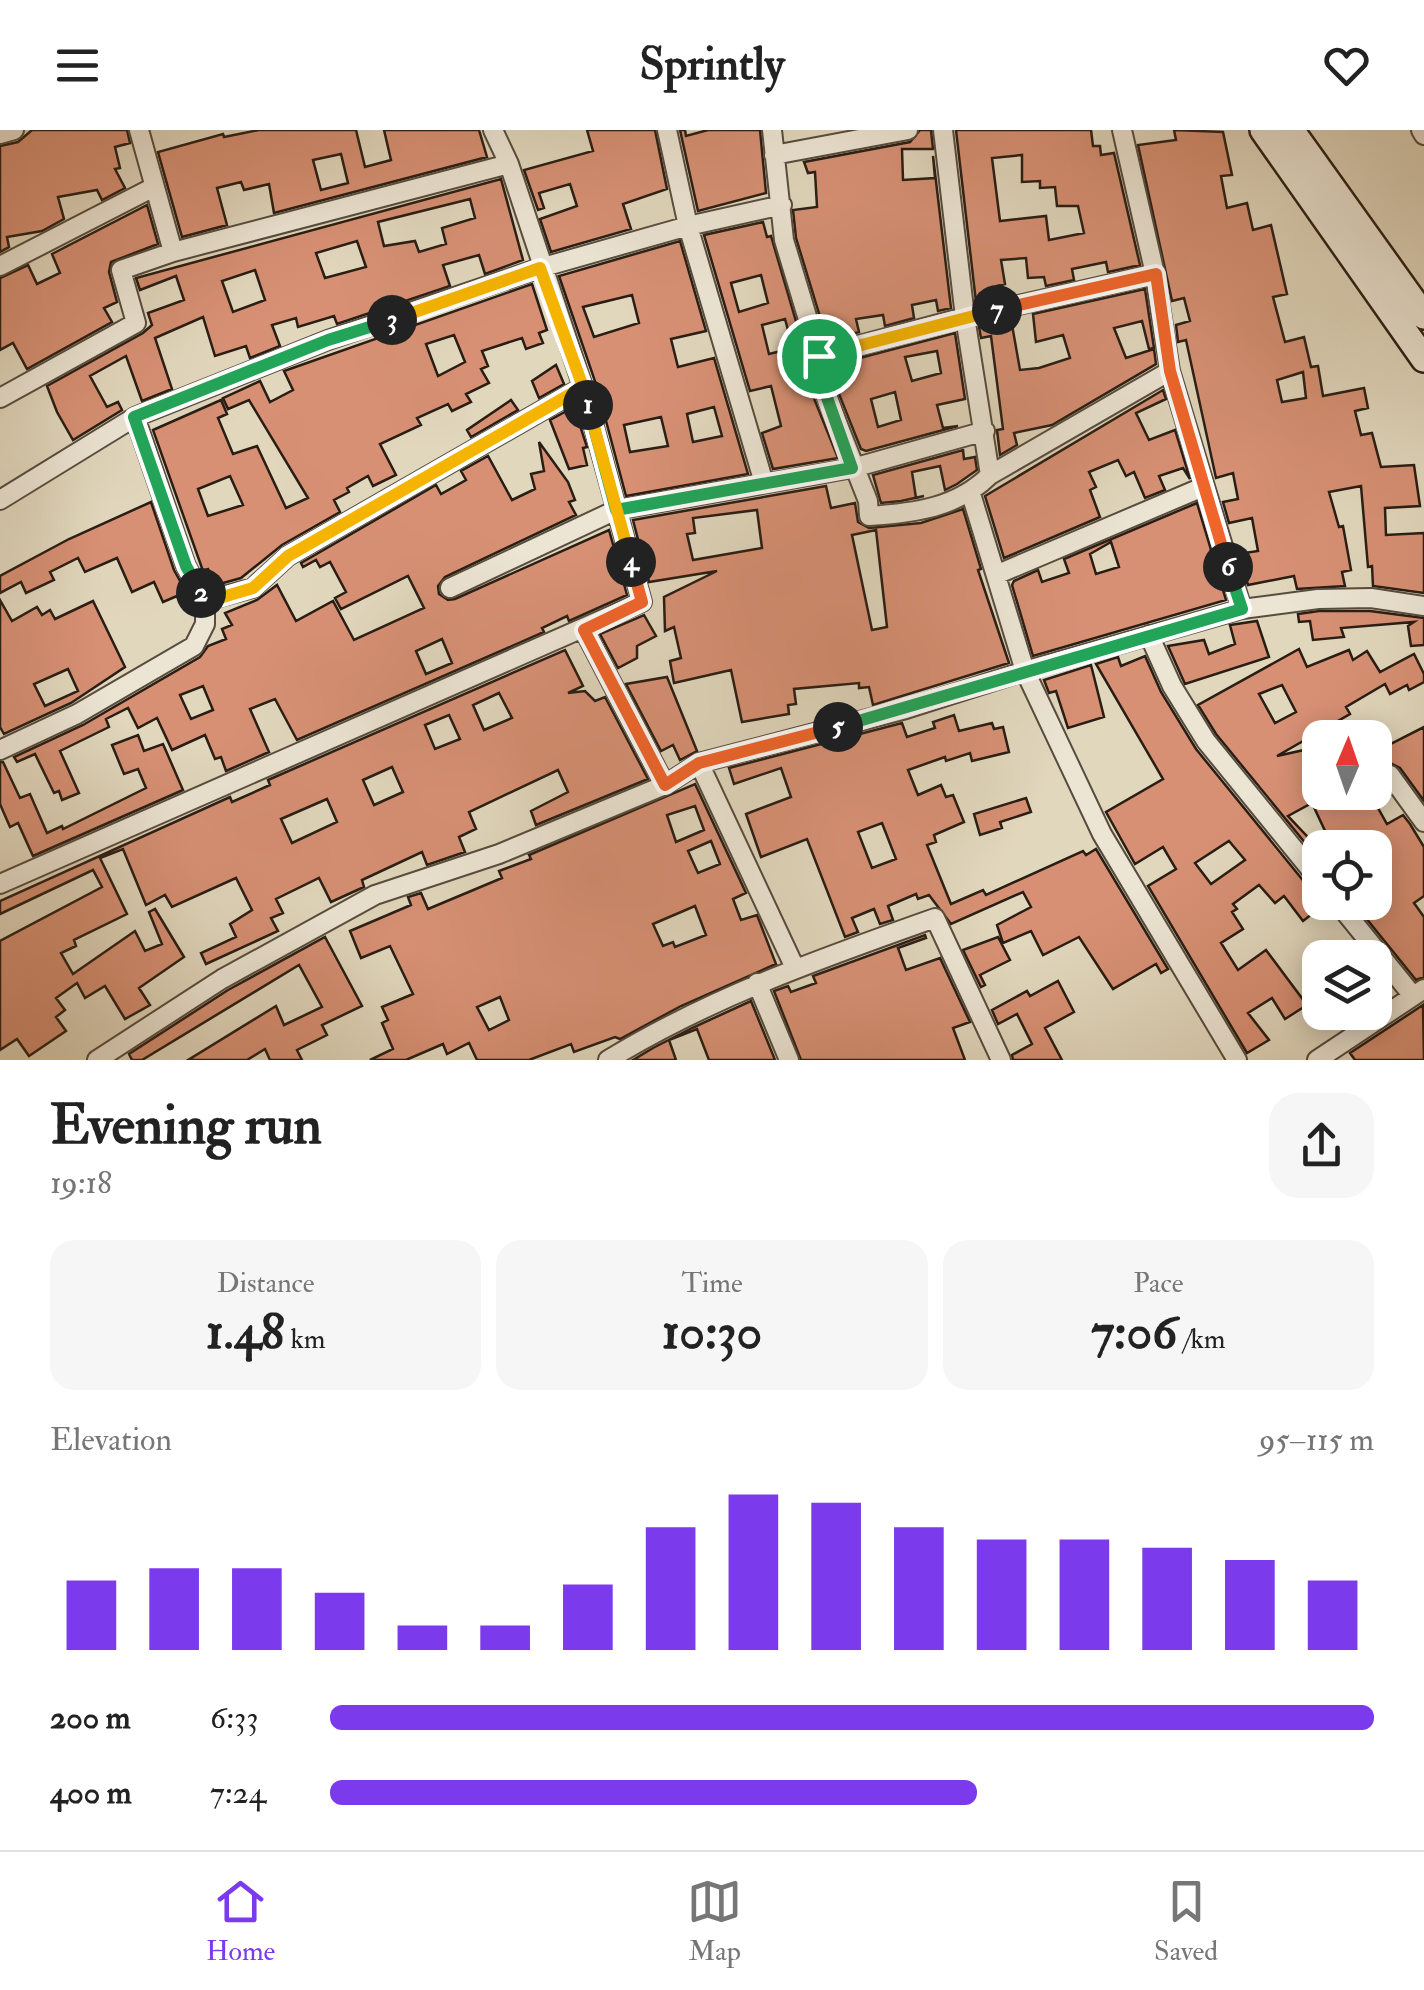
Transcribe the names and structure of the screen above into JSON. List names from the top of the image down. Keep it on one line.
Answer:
{"north":"top","page":{"header":"Sprintly","pins":["7","3","1","4","6","2","5"],"heading":["Evening run","19:18"],"stats":[["Distance","1.48 km"],["Time","10:30"],["Pace","7:06 /km"]],"chart":["Elevation","95–115 m"],"list":[{"name":"200 m","note":"6:33"},{"name":"400 m","note":"7:24"}],"tabs":["Home","Map","Saved"]}}
